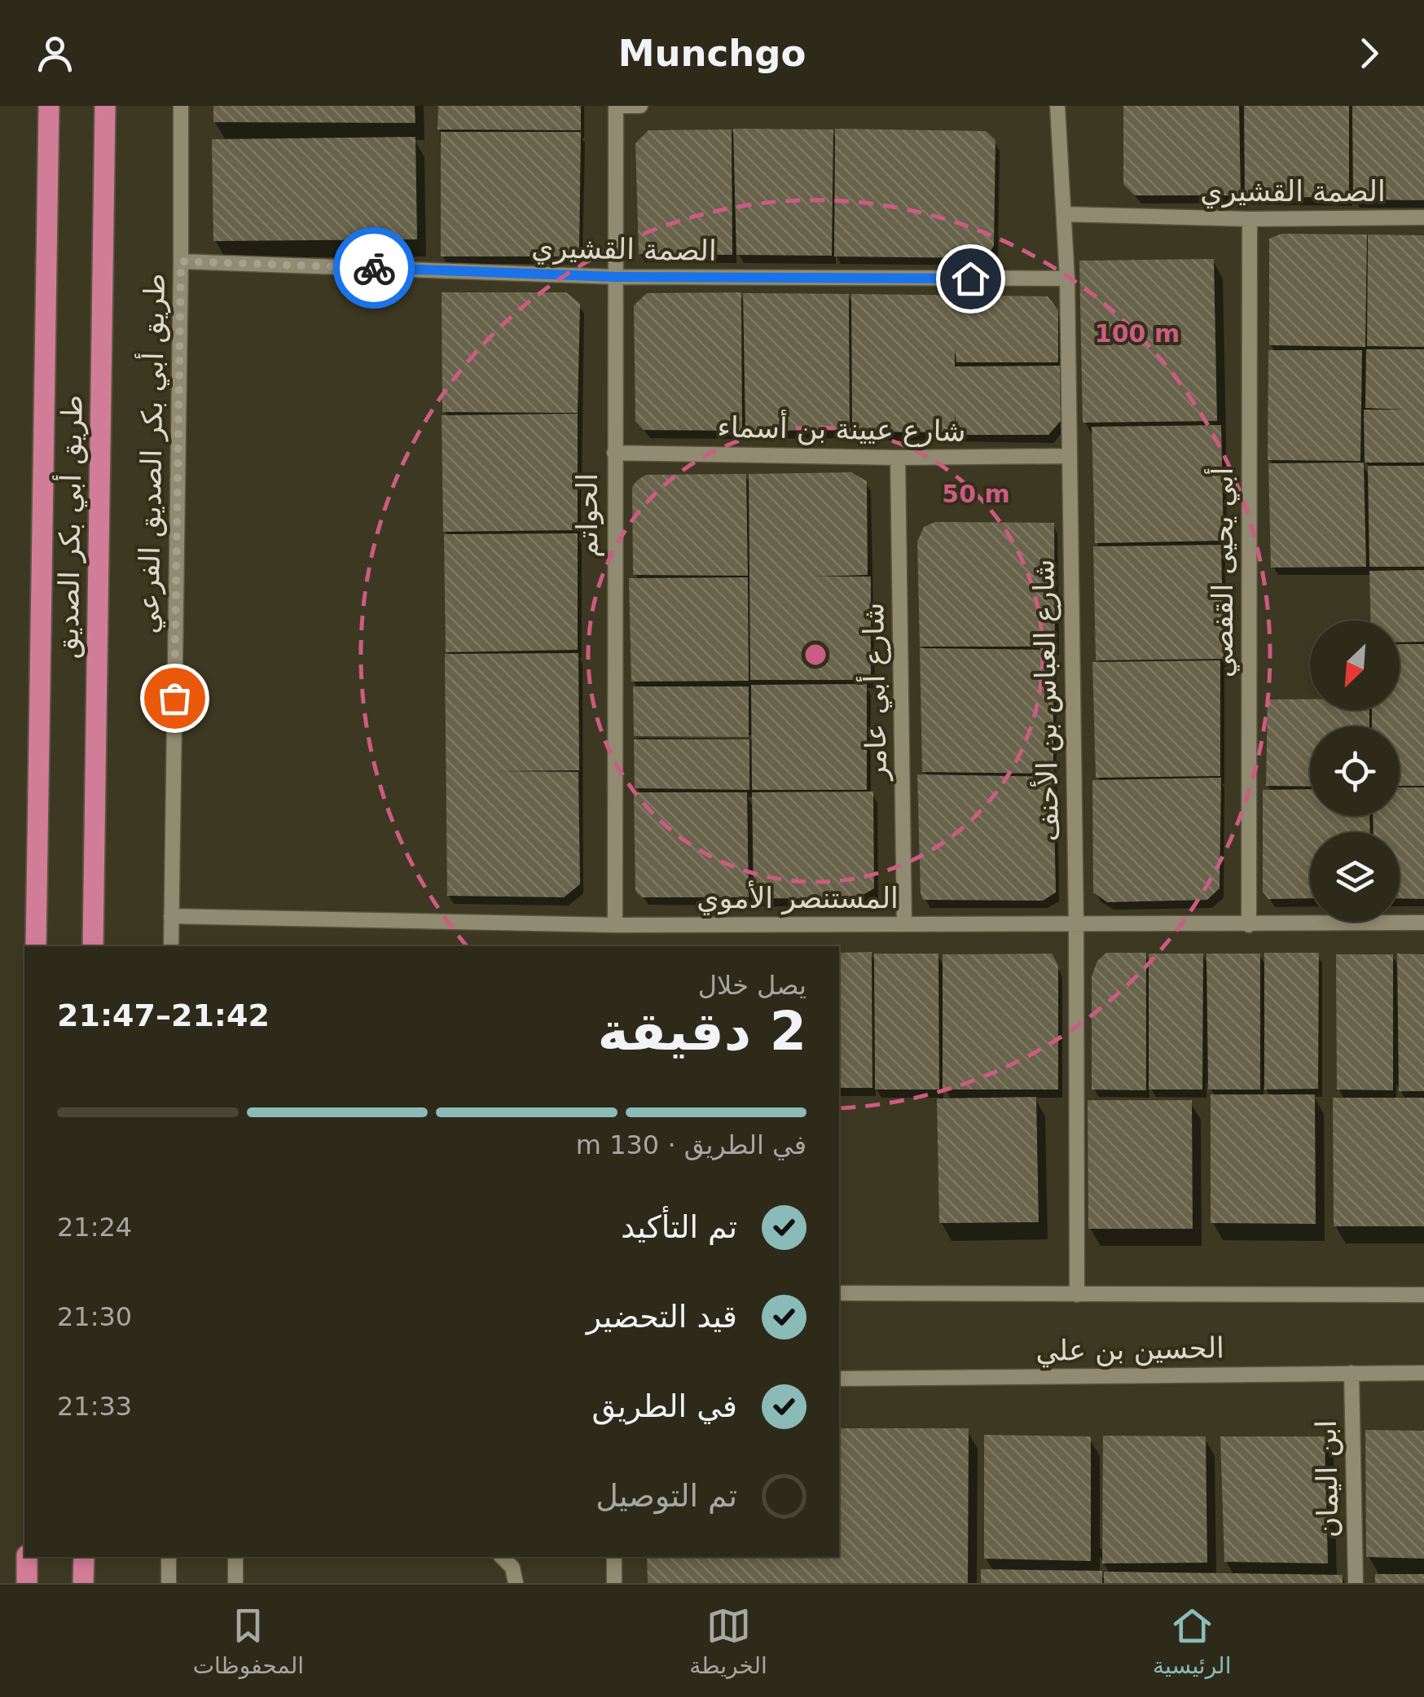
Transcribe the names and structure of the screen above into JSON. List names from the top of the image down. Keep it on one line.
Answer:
{"streets":{"main road":["طريق أبي بكر الصديق"],"street":["الصمة القشيري","شارع عيينة بن أسماء","طريق أبي بكر الصديق الفرعي","الحواتم","أبي يحيى القفصي","شارع أبي عامر","شارع العباس بن الأحنف","المستنصر الأموي","الحسين بن علي","ابن اليمان"]},"crossings":[["الصمة القشيري","طريق أبي بكر الصديق الفرعي"],["الصمة القشيري","الحواتم"],["الصمة القشيري","أبي يحيى القفصي"],["الصمة القشيري","شارع العباس بن الأحنف"],["شارع عيينة بن أسماء","الحواتم"],["شارع عيينة بن أسماء","شارع أبي عامر"],["شارع عيينة بن أسماء","شارع العباس بن الأحنف"],["طريق أبي بكر الصديق الفرعي","المستنصر الأموي"],["الحواتم","المستنصر الأموي"],["أبي يحيى القفصي","المستنصر الأموي"],["شارع أبي عامر","المستنصر الأموي"],["شارع العباس بن الأحنف","المستنصر الأموي"],["شارع العباس بن الأحنف","الحسين بن علي"],["الحسين بن علي","ابن اليمان"]],"north":"bottom left","page":{"header":"Munchgo","heading":["2 دقيقة","يصل خلال","21:42–21:47"],"bar":"في الطريق · 130 m","list":[["تم التأكيد","21:24"],["قيد التحضير","21:30"],["في الطريق","21:33"],"تم التوصيل"],"tabs":["الرئيسية","الخريطة","المحفوظات"]},"rings":["100 m","50 m"]}
